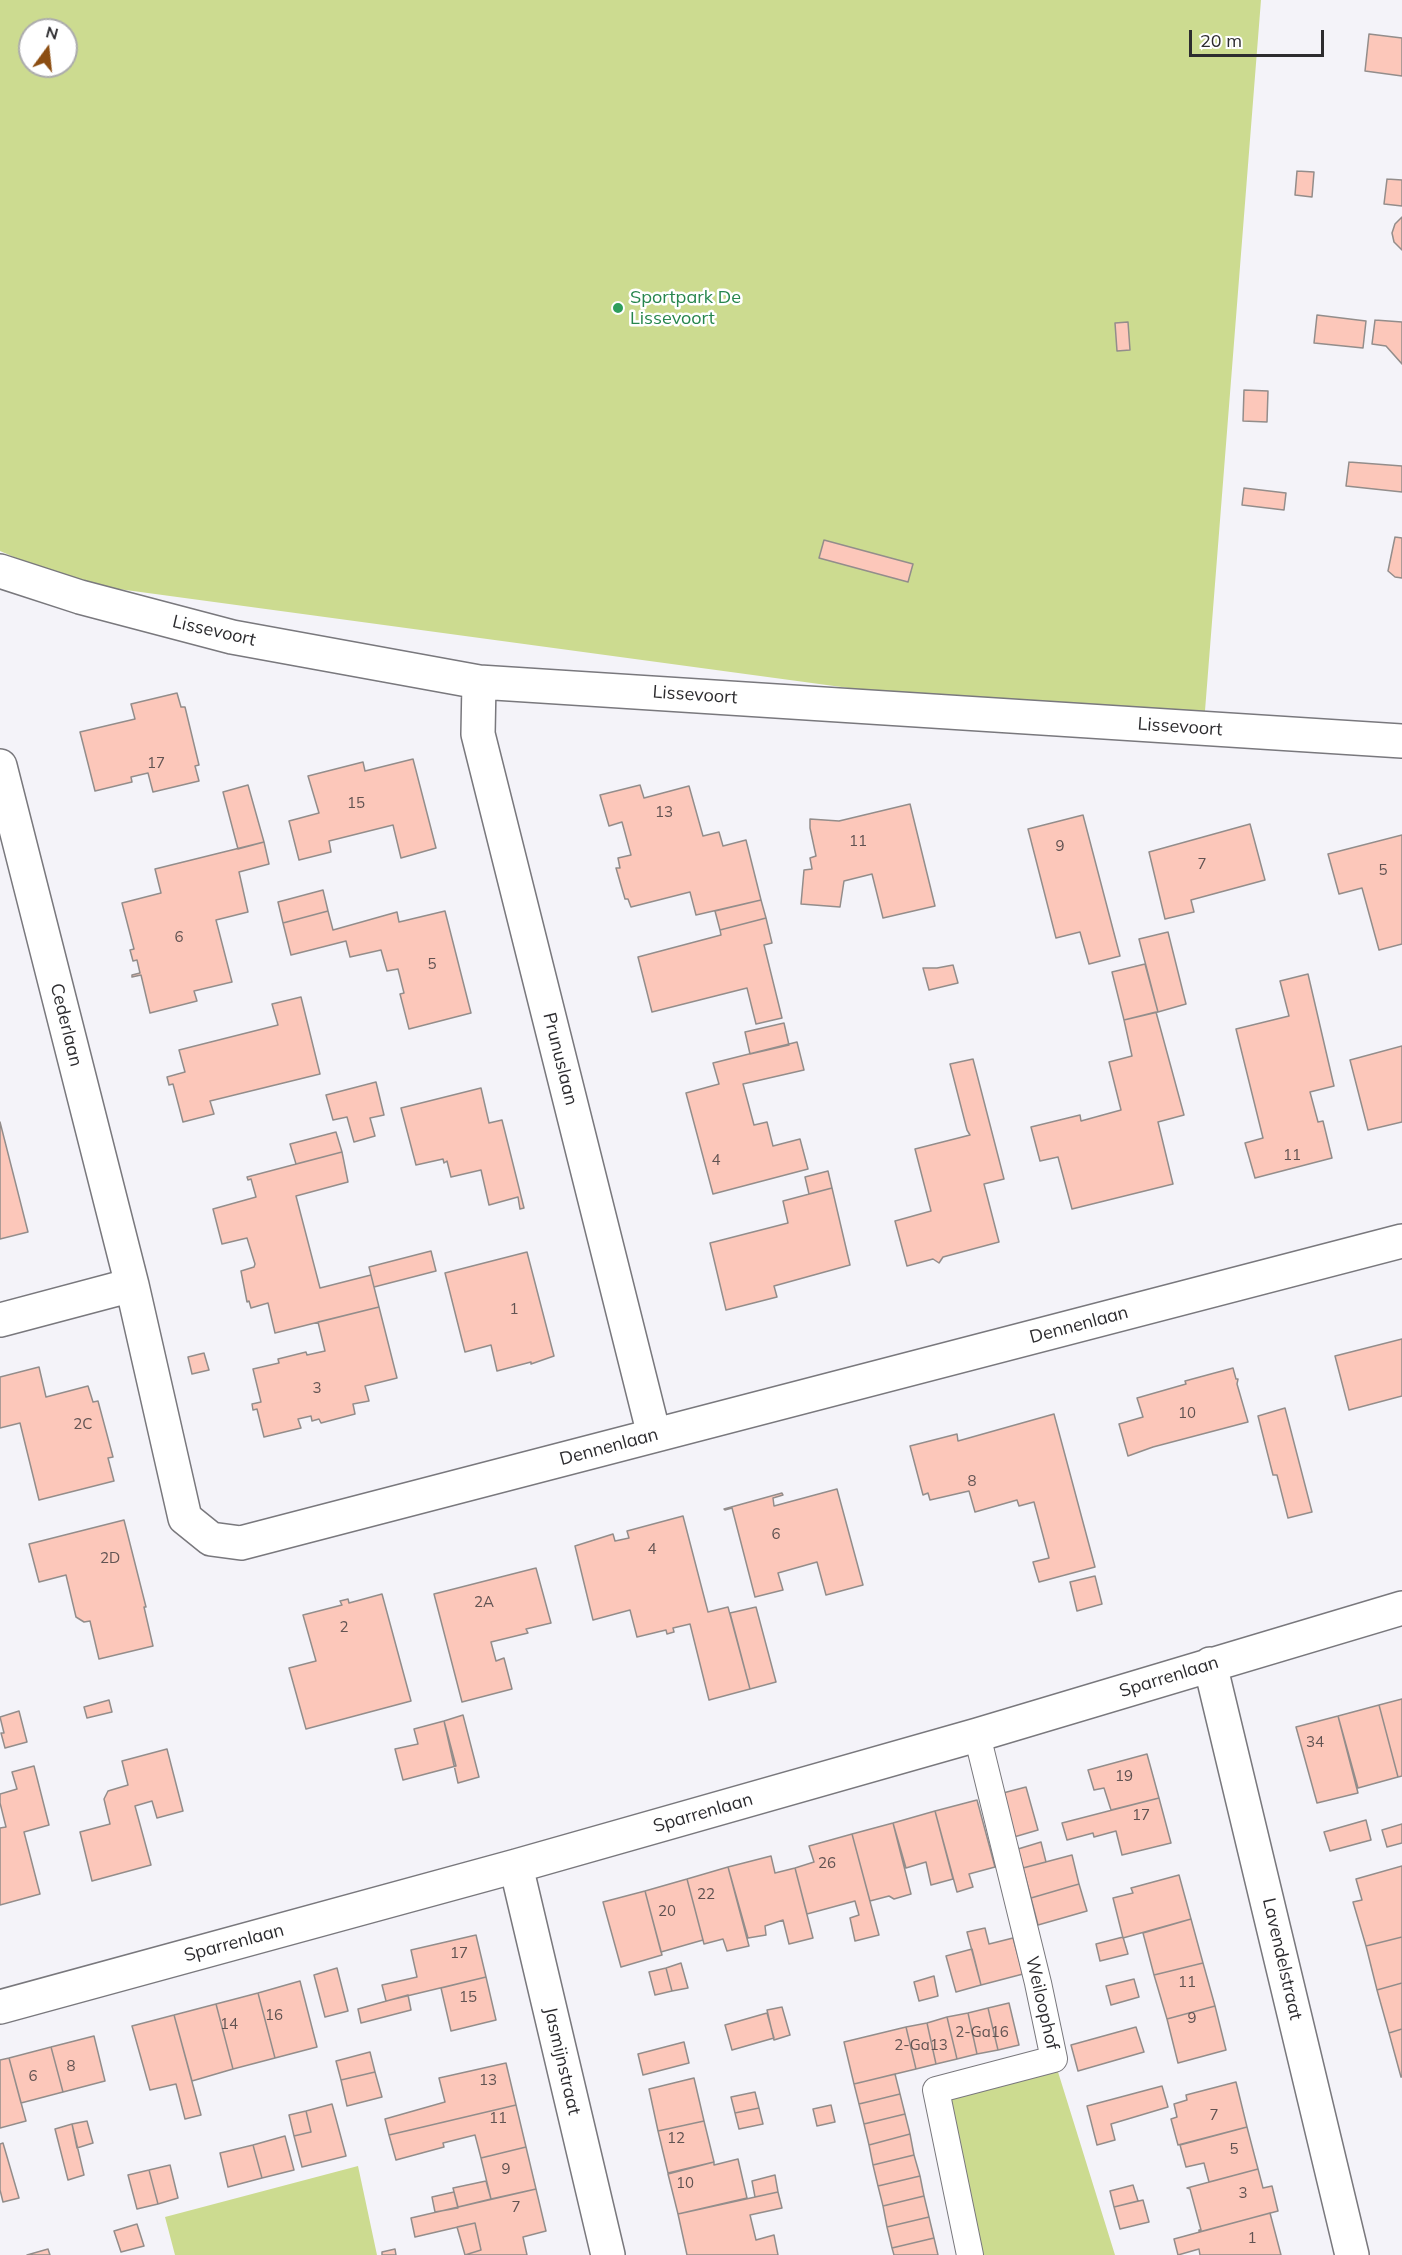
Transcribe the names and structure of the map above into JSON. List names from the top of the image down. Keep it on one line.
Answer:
{"streets":{"street":["Lissevoort","Cederlaan","Prunuslaan","Dennenlaan","Sparrenlaan","Lavendelstraat","Jasmijnstraat"],"lane":["Weiloophof"]},"crossings":[["Lissevoort","Prunuslaan"],["Cederlaan","Dennenlaan"],["Prunuslaan","Dennenlaan"],["Sparrenlaan","Lavendelstraat"],["Sparrenlaan","Weiloophof"],["Sparrenlaan","Jasmijnstraat"]],"places":["Sportpark De Lissevoort"],"house_numbers":["17","15","13","11","9","7","5","6","5","11","4","1","3","10","2C","8","6","4","2D","2A","2","34","19","17","26","22","20","17","11","15","16","9","14","2-Ga16","2-Ga13","8","6","13","7","11","12","5","9","10","3","7","1"],"scale_bar":"20 m","north":"top"}
